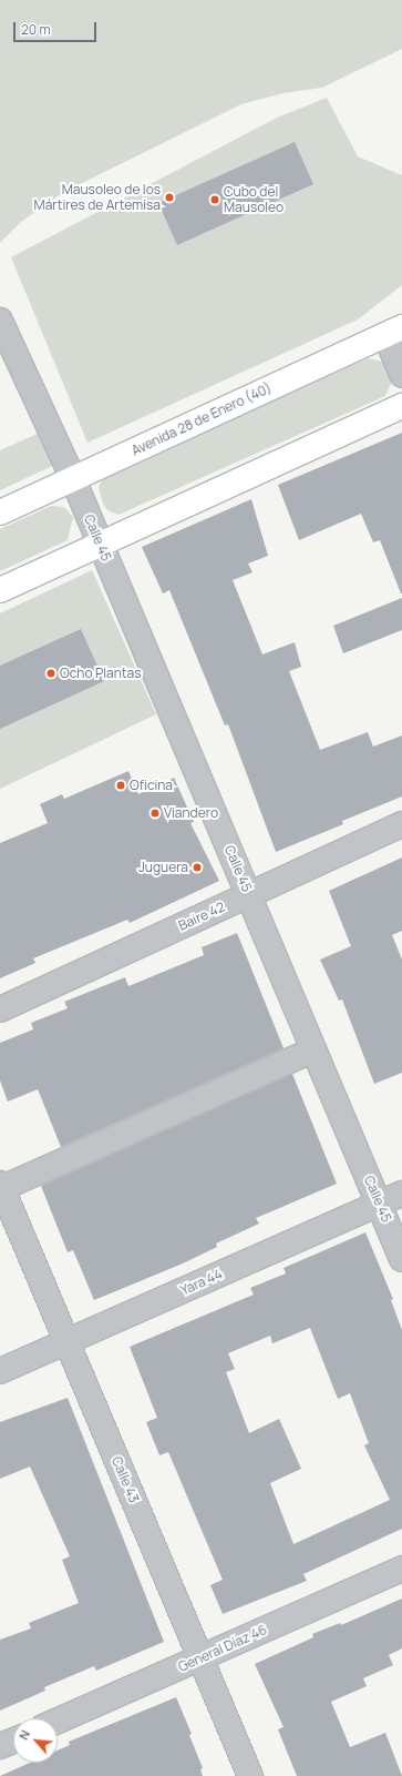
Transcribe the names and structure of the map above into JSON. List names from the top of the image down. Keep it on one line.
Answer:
{"streets":{"main road":["Avenida 28 de Enero (40)"],"street":["Calle 45","Baire 42","Yara 44","Calle 43","General Díaz 46"]},"crossings":[["Avenida 28 de Enero (40)","Calle 45"],["Calle 45","Baire 42"],["Calle 45","Yara 44"],["Yara 44","Calle 43"],["Calle 43","General Díaz 46"]],"places":["Mausoleo de los Mártires de Artemisa","Cubo del Mausoleo","Ocho Plantas","Oficina","Viandero","Juguera"],"scale_bar":"20 m","north":"top left"}
